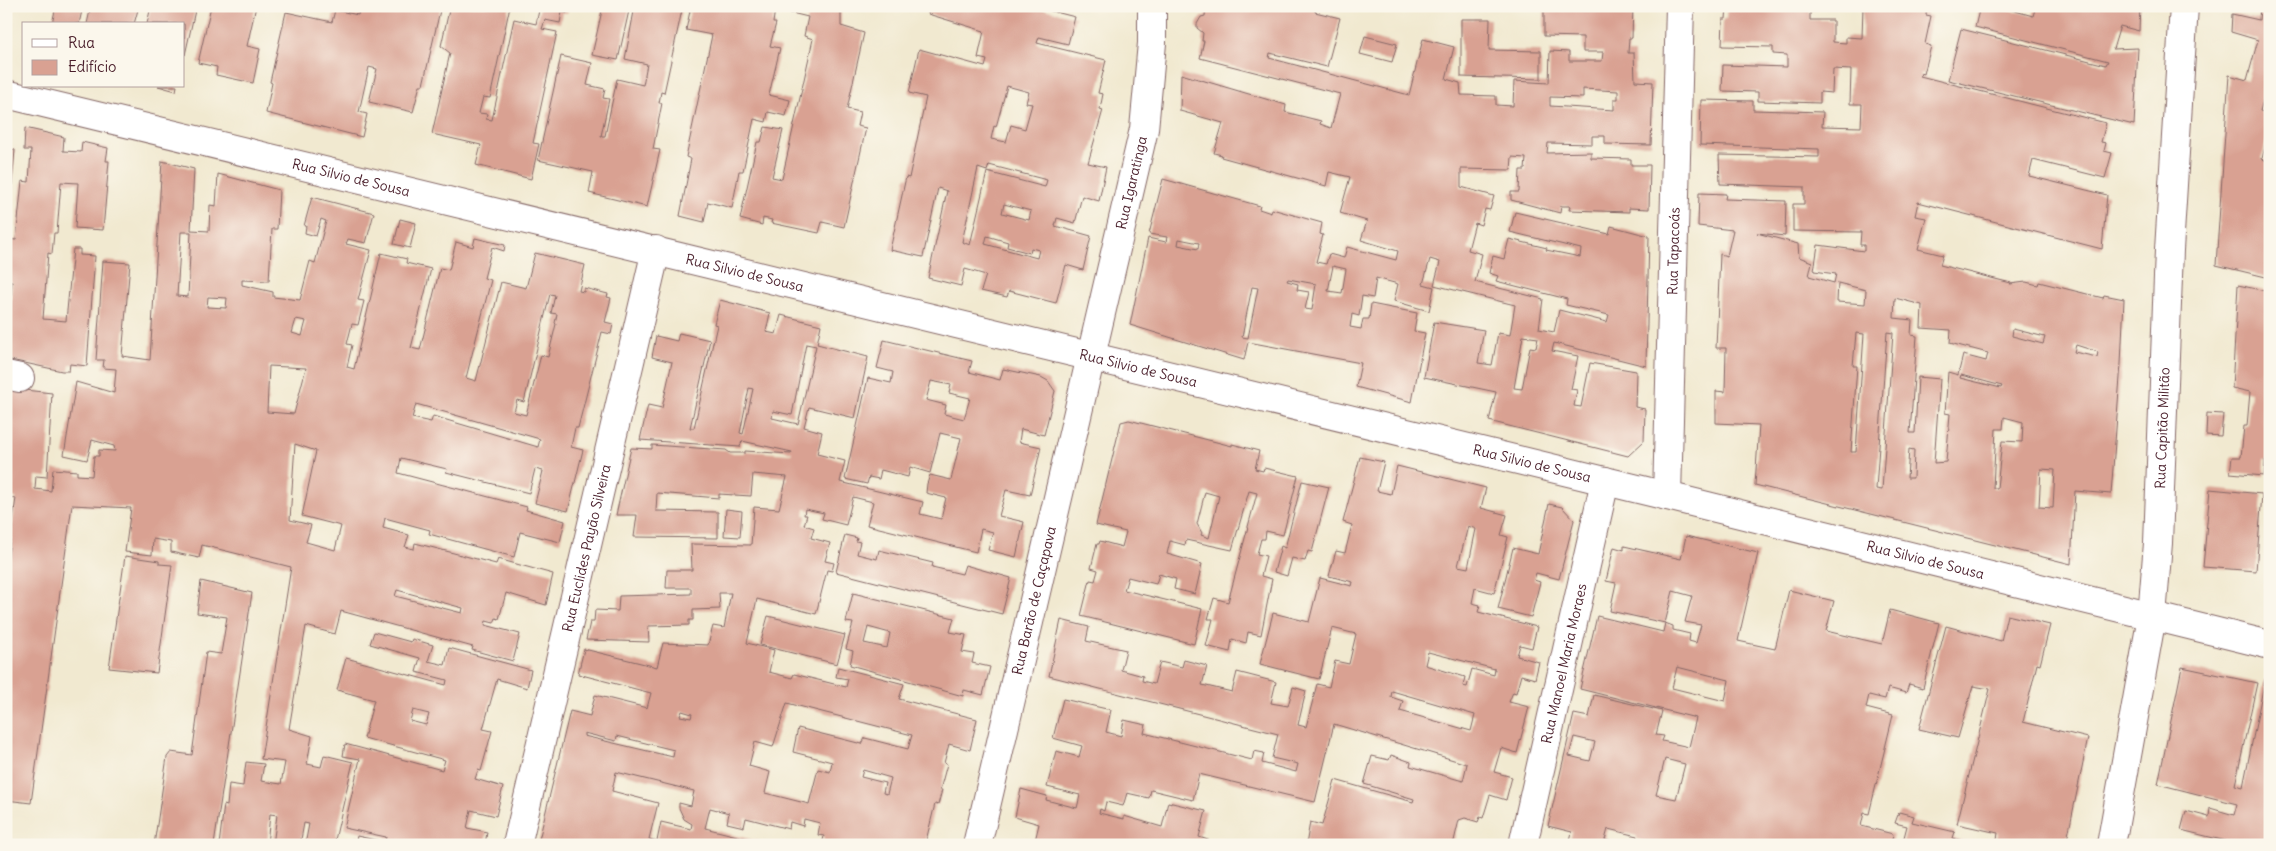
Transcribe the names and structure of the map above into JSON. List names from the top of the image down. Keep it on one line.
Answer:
{"streets":{"street":["Rua Silvio de Sousa","Rua Igaratinga","Rua Tapacoás","Rua Capitão Militão","Rua Euclides Payão Silveira","Rua Barão de Caçapava","Rua Manoel Maria Moraes"]},"crossings":[["Rua Silvio de Sousa","Rua Igaratinga"],["Rua Silvio de Sousa","Rua Tapacoás"],["Rua Silvio de Sousa","Rua Capitão Militão"],["Rua Silvio de Sousa","Rua Euclides Payão Silveira"],["Rua Silvio de Sousa","Rua Barão de Caçapava"],["Rua Silvio de Sousa","Rua Manoel Maria Moraes"],["Rua Igaratinga","Rua Barão de Caçapava"]],"legend":["Rua","Edifício"]}
